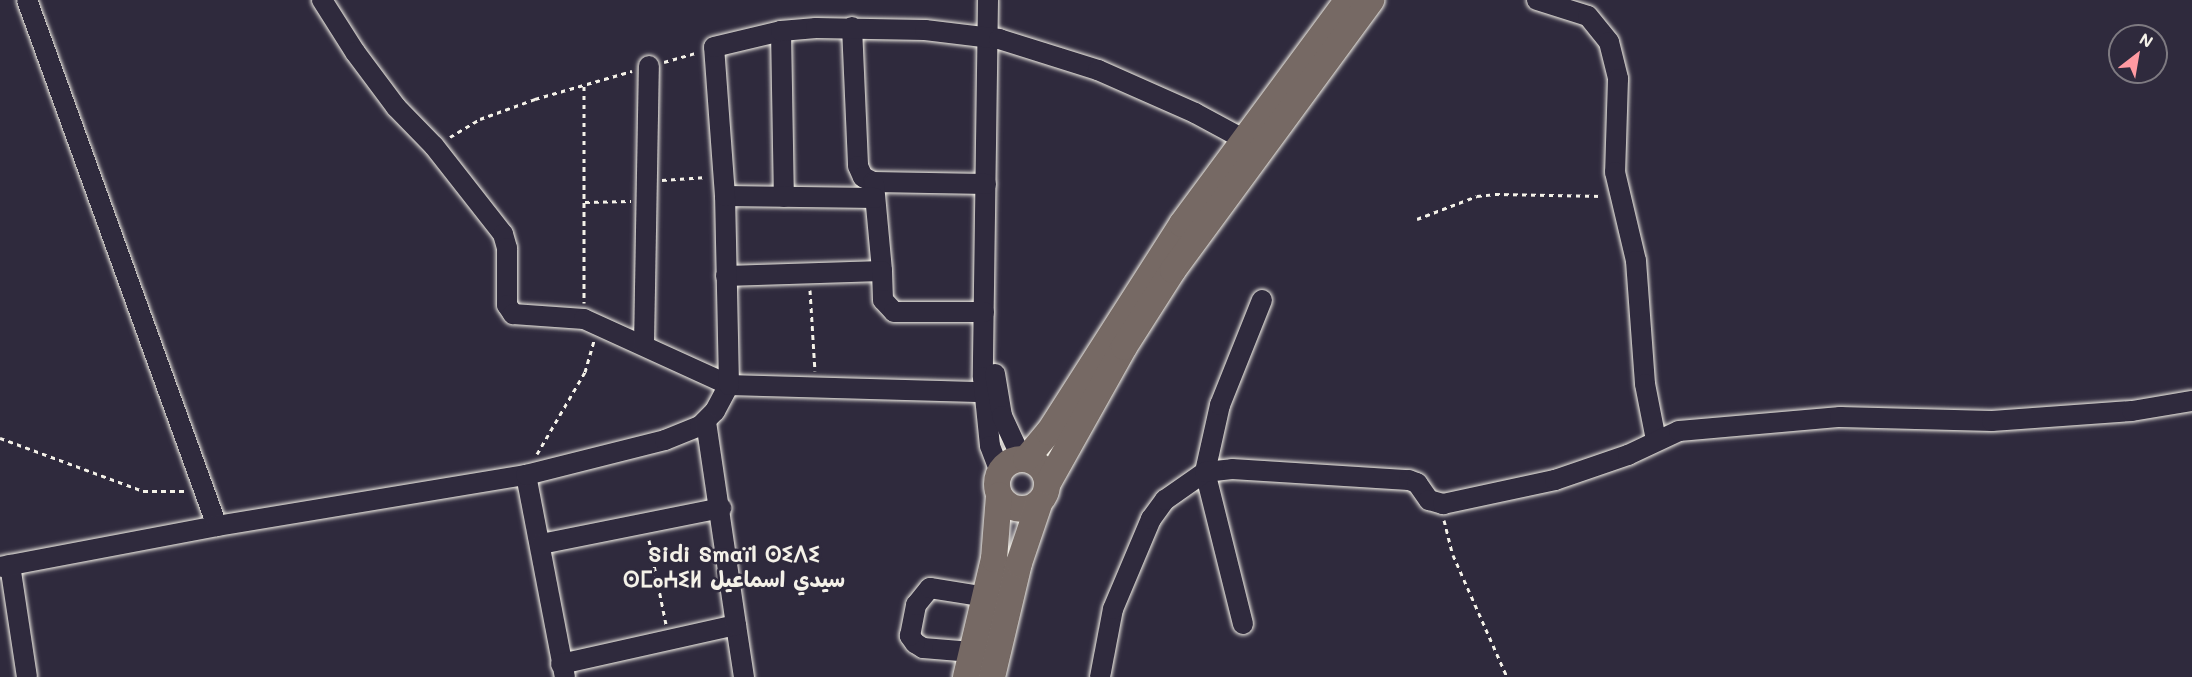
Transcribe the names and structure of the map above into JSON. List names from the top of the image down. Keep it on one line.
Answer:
{"districts":["Sidi Smaïl ⵙⵉⴷⵉ ⵙⵎⴰⵄⵉⵍ سيدي اسماعيل"],"north":"top right"}
